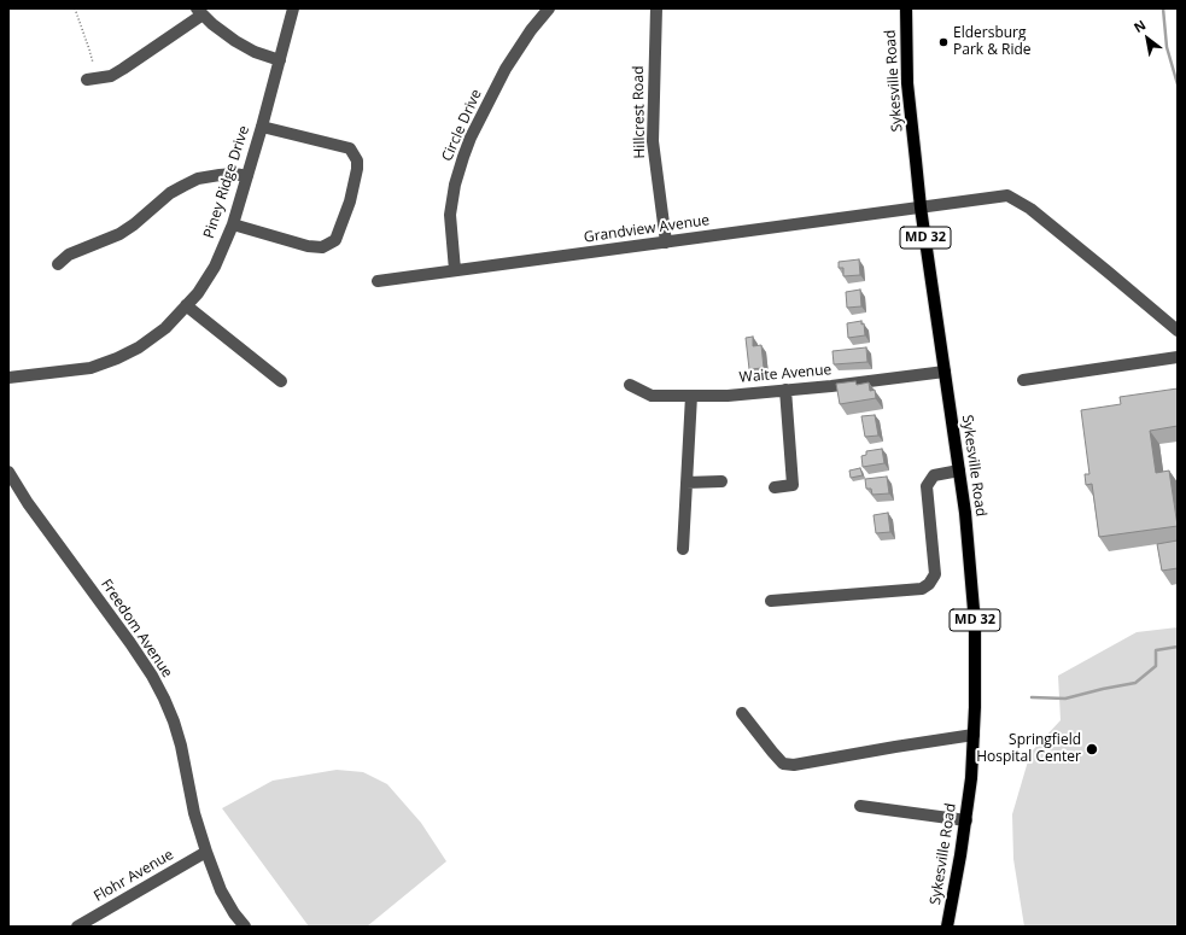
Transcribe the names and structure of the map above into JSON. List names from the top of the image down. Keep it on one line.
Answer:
{"streets":{"main road":["Sykesville Road","MD 32"],"street":["Hillcrest Road","Circle Drive","Piney Ridge Drive","Grandview Avenue","Waite Avenue","Freedom Avenue","Flohr Avenue"]},"crossings":[["Sykesville Road","Grandview Avenue"],["Sykesville Road","Waite Avenue"],["Hillcrest Road","Grandview Avenue"],["Circle Drive","Grandview Avenue"],["Freedom Avenue","Flohr Avenue"]],"places":["Eldersburg Park & Ride","Springfield Hospital Center"],"north":"top left"}
